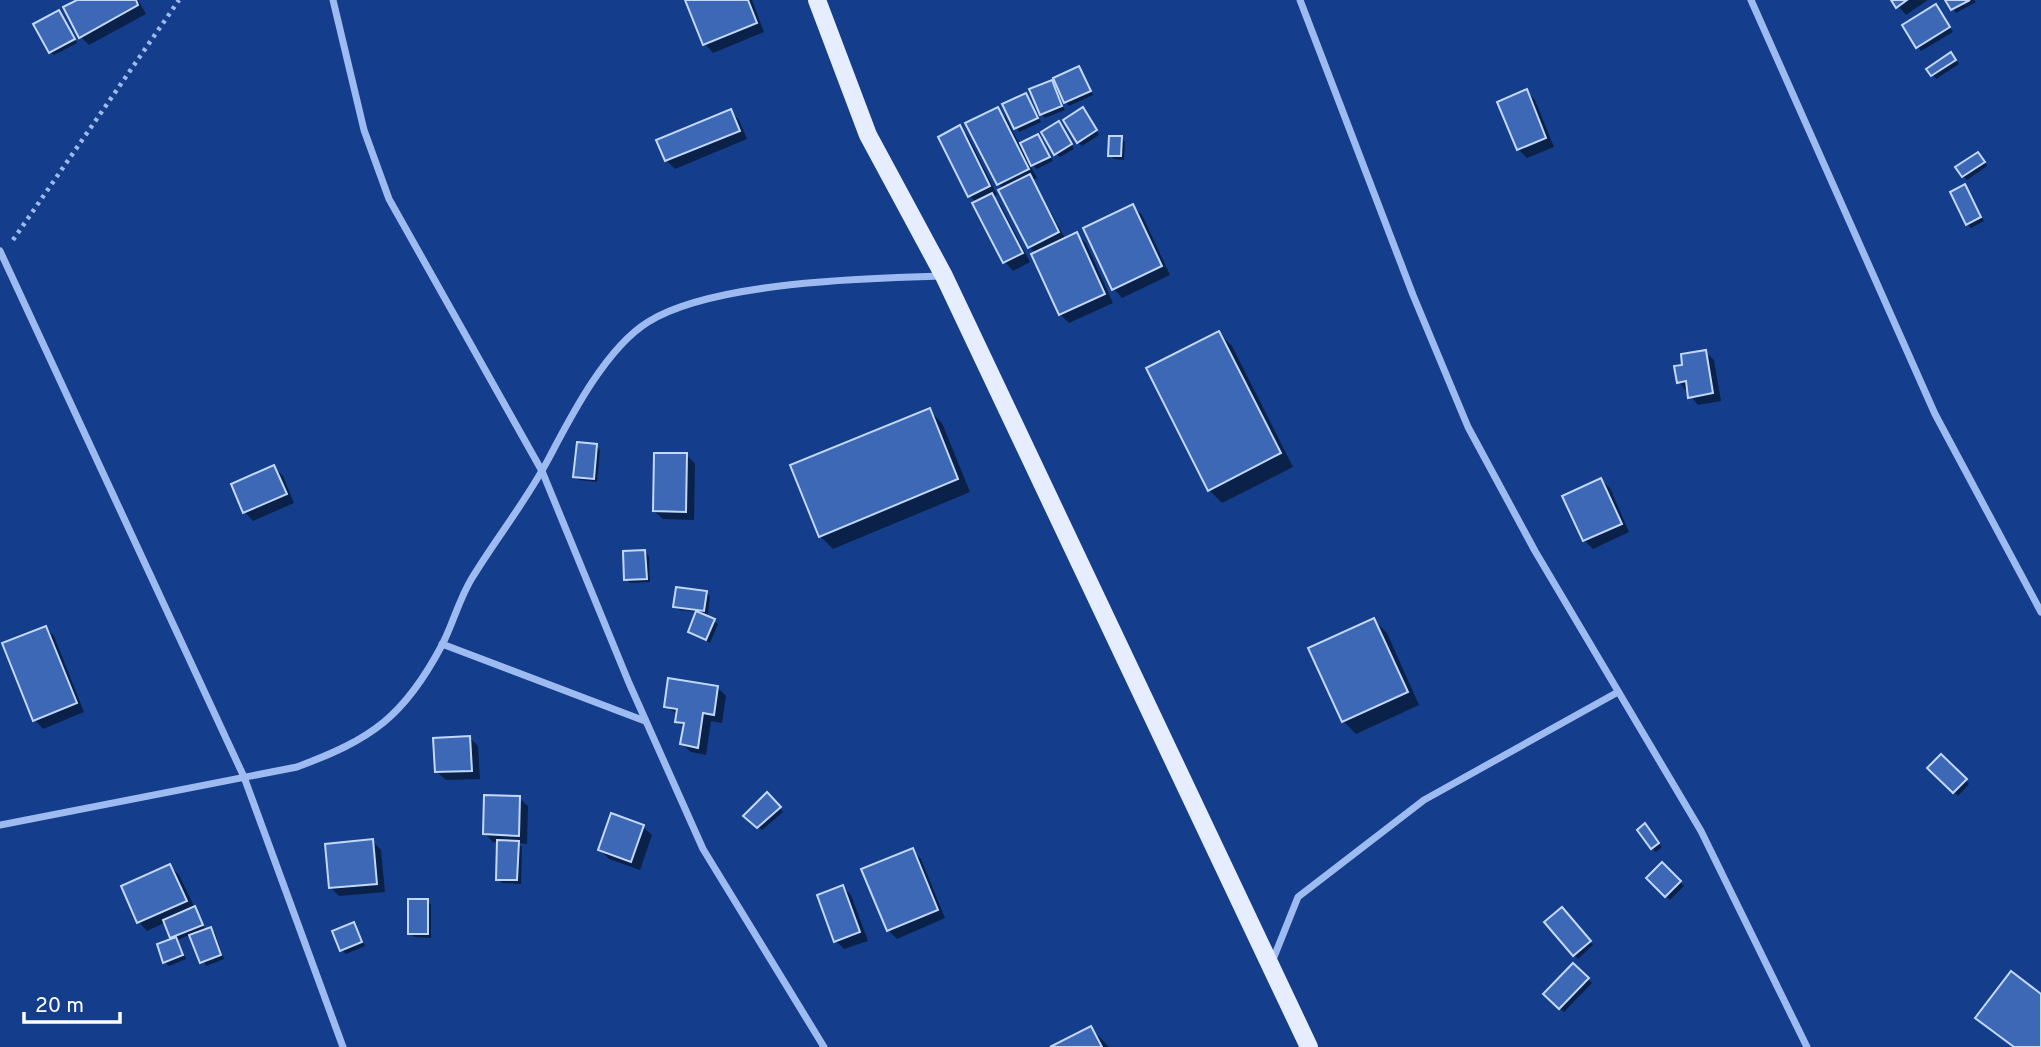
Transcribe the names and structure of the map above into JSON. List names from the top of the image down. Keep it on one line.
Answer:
{"scale_bar":"20 m"}
